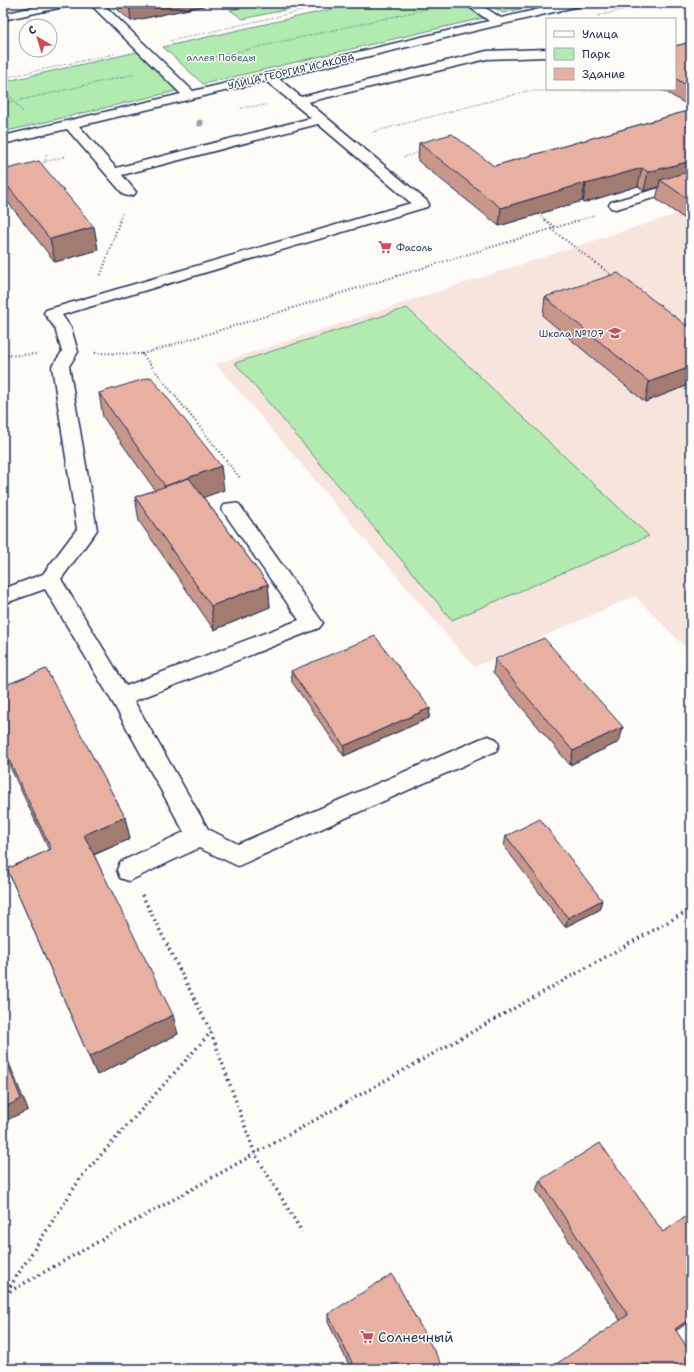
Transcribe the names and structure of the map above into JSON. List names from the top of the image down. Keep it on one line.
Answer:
{"streets":{"street":["УЛИЦА ГЕОРГИЯ ИСАКОВА"]},"parks":["аллея Победы"],"places":{"supermarket":["Фасоль","Солнечный"],"school or university":["Школа №107"]},"legend":["Улица","Парк","Здание"],"north":"top left"}
